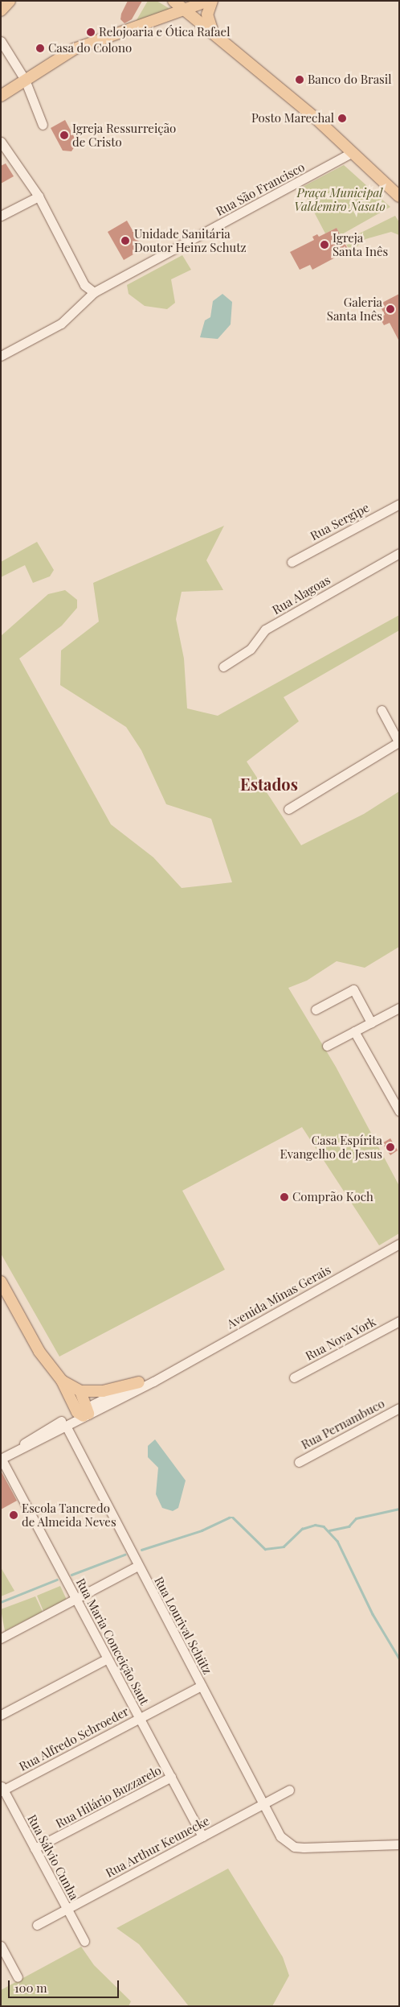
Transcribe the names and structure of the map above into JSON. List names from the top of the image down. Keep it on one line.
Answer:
{"streets":{"street":["Rua São Francisco","Rua Sergipe","Rua Alagoas","Avenida Minas Gerais","Rua Nova York","Rua Pernambuco","Rua Lourival Schütz","Rua Maria Conceição Saut","Rua Alfredo Schroeder","Rua Hilário Buzzarelo","Rua Arthur Keunecke","Rua Sálvio Cunha"]},"crossings":[["Avenida Minas Gerais","Rua Lourival Schütz"],["Avenida Minas Gerais","Rua Maria Conceição Saut"],["Rua Lourival Schütz","Rua Alfredo Schroeder"],["Rua Lourival Schütz","Rua Arthur Keunecke"],["Rua Maria Conceição Saut","Rua Alfredo Schroeder"],["Rua Maria Conceição Saut","Rua Hilário Buzzarelo"],["Rua Maria Conceição Saut","Rua Arthur Keunecke"],["Rua Alfredo Schroeder","Rua Sálvio Cunha"],["Rua Hilário Buzzarelo","Rua Sálvio Cunha"],["Rua Arthur Keunecke","Rua Sálvio Cunha"]],"districts":["Estados"],"parks":["Praça Municipal Valdemiro Nasato"],"places":["Relojoaria e Ótica Rafael","Casa do Colono","Banco do Brasil","Posto Marechal","Igreja Ressurreição de Cristo","Unidade Sanitária Doutor Heinz Schutz","Igreja Santa Inês","Galeria Santa Inês","Casa Espírita Evangelho de Jesus","Comprão Koch","Escola Tancredo de Almeida Neves"],"scale_bar":"100 m"}
